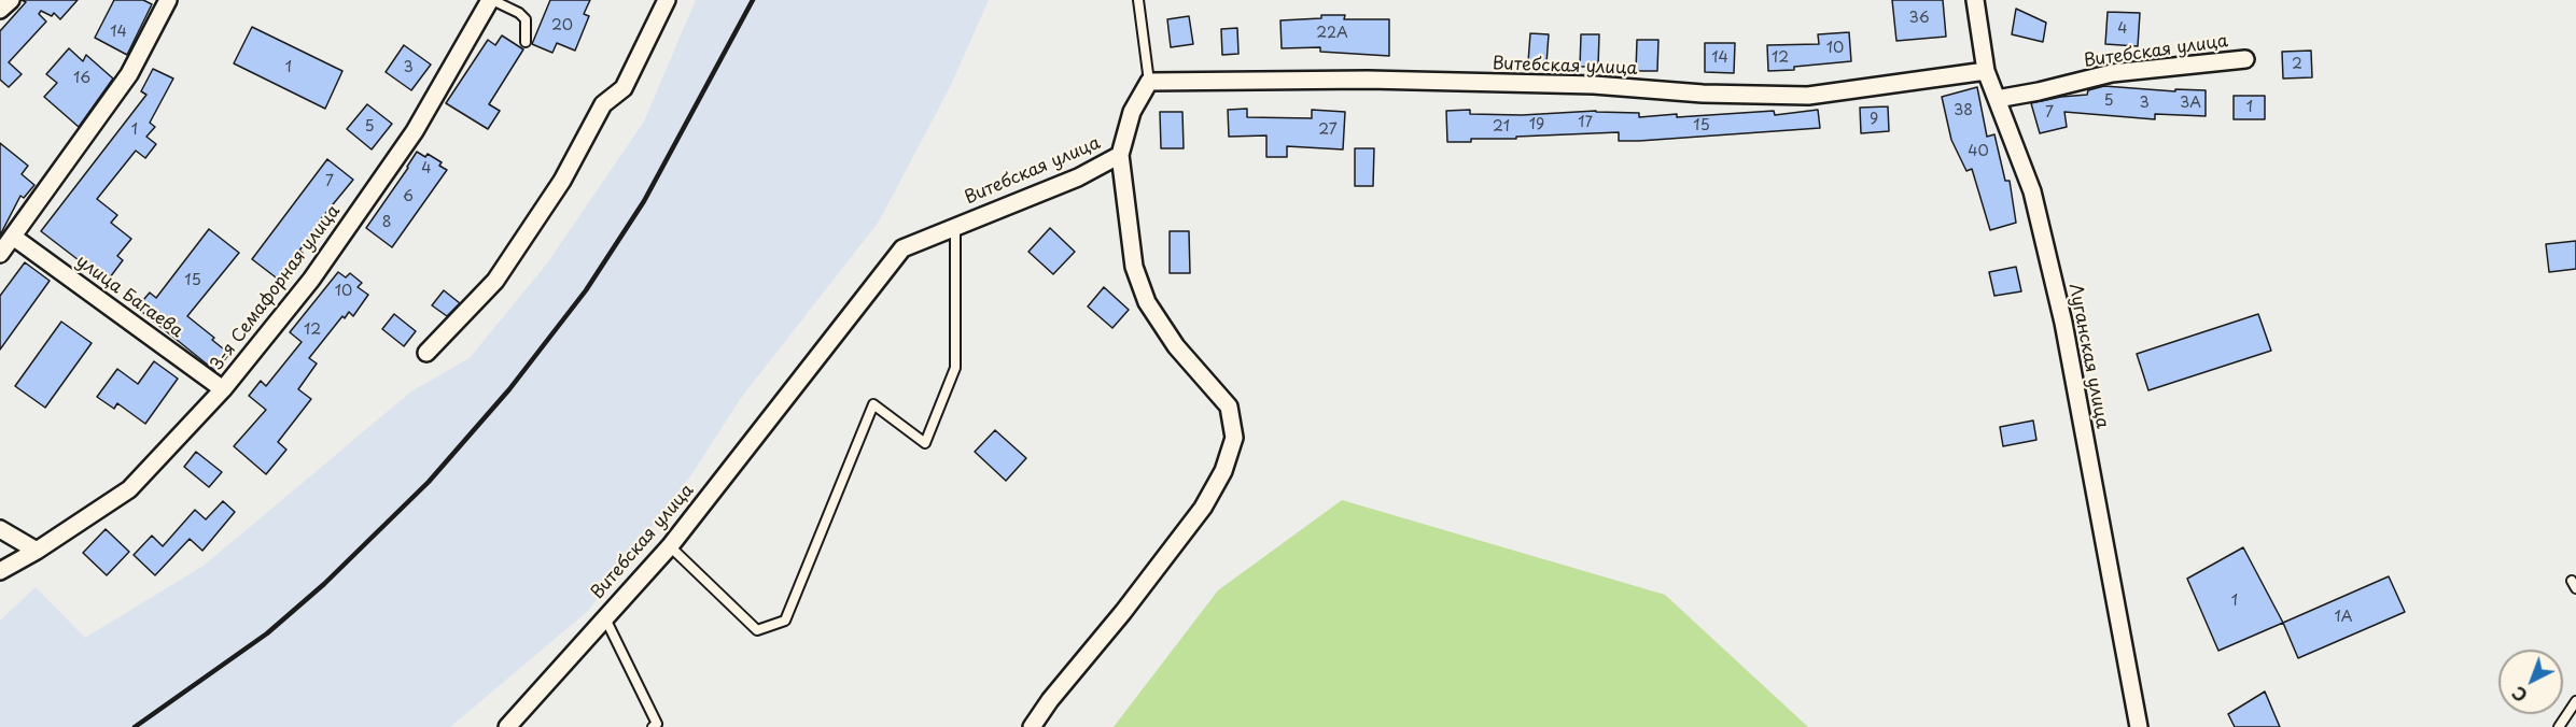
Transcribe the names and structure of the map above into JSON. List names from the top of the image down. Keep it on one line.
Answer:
{"streets":{"street":["Витебская улица","3-я Семафорная улица","улица Багаева","Луганская улица"]},"crossings":[["Витебская улица","Луганская улица"],["3-я Семафорная улица","улица Багаева"]],"house_numbers":["36","20","4","14","22А","10","14","12","2","1","3","16","5","3","3А","1","38","7","9","17","19","15","5","21","1","27","40","4","7","6","8","15","10","12","1","1А"],"north":"bottom left"}
